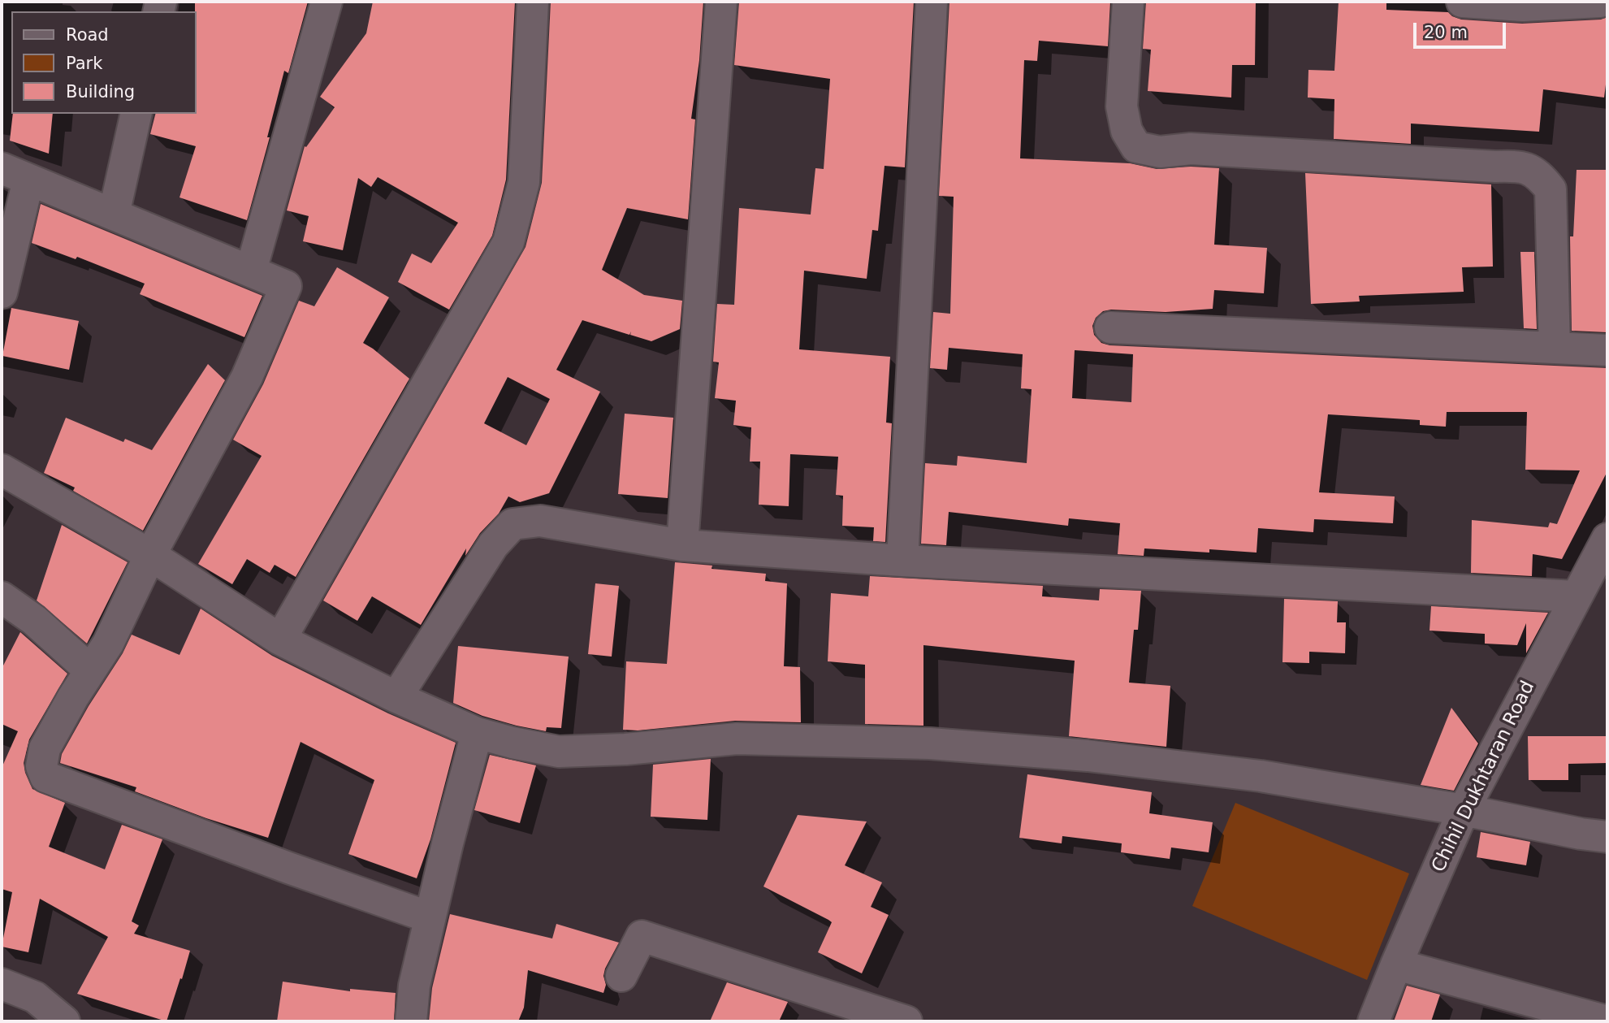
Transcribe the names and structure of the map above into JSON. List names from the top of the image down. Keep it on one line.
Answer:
{"streets":{"street":["Chihil Dukhtaran Road"]},"legend":["Road","Park","Building"],"scale_bar":"20 m"}
